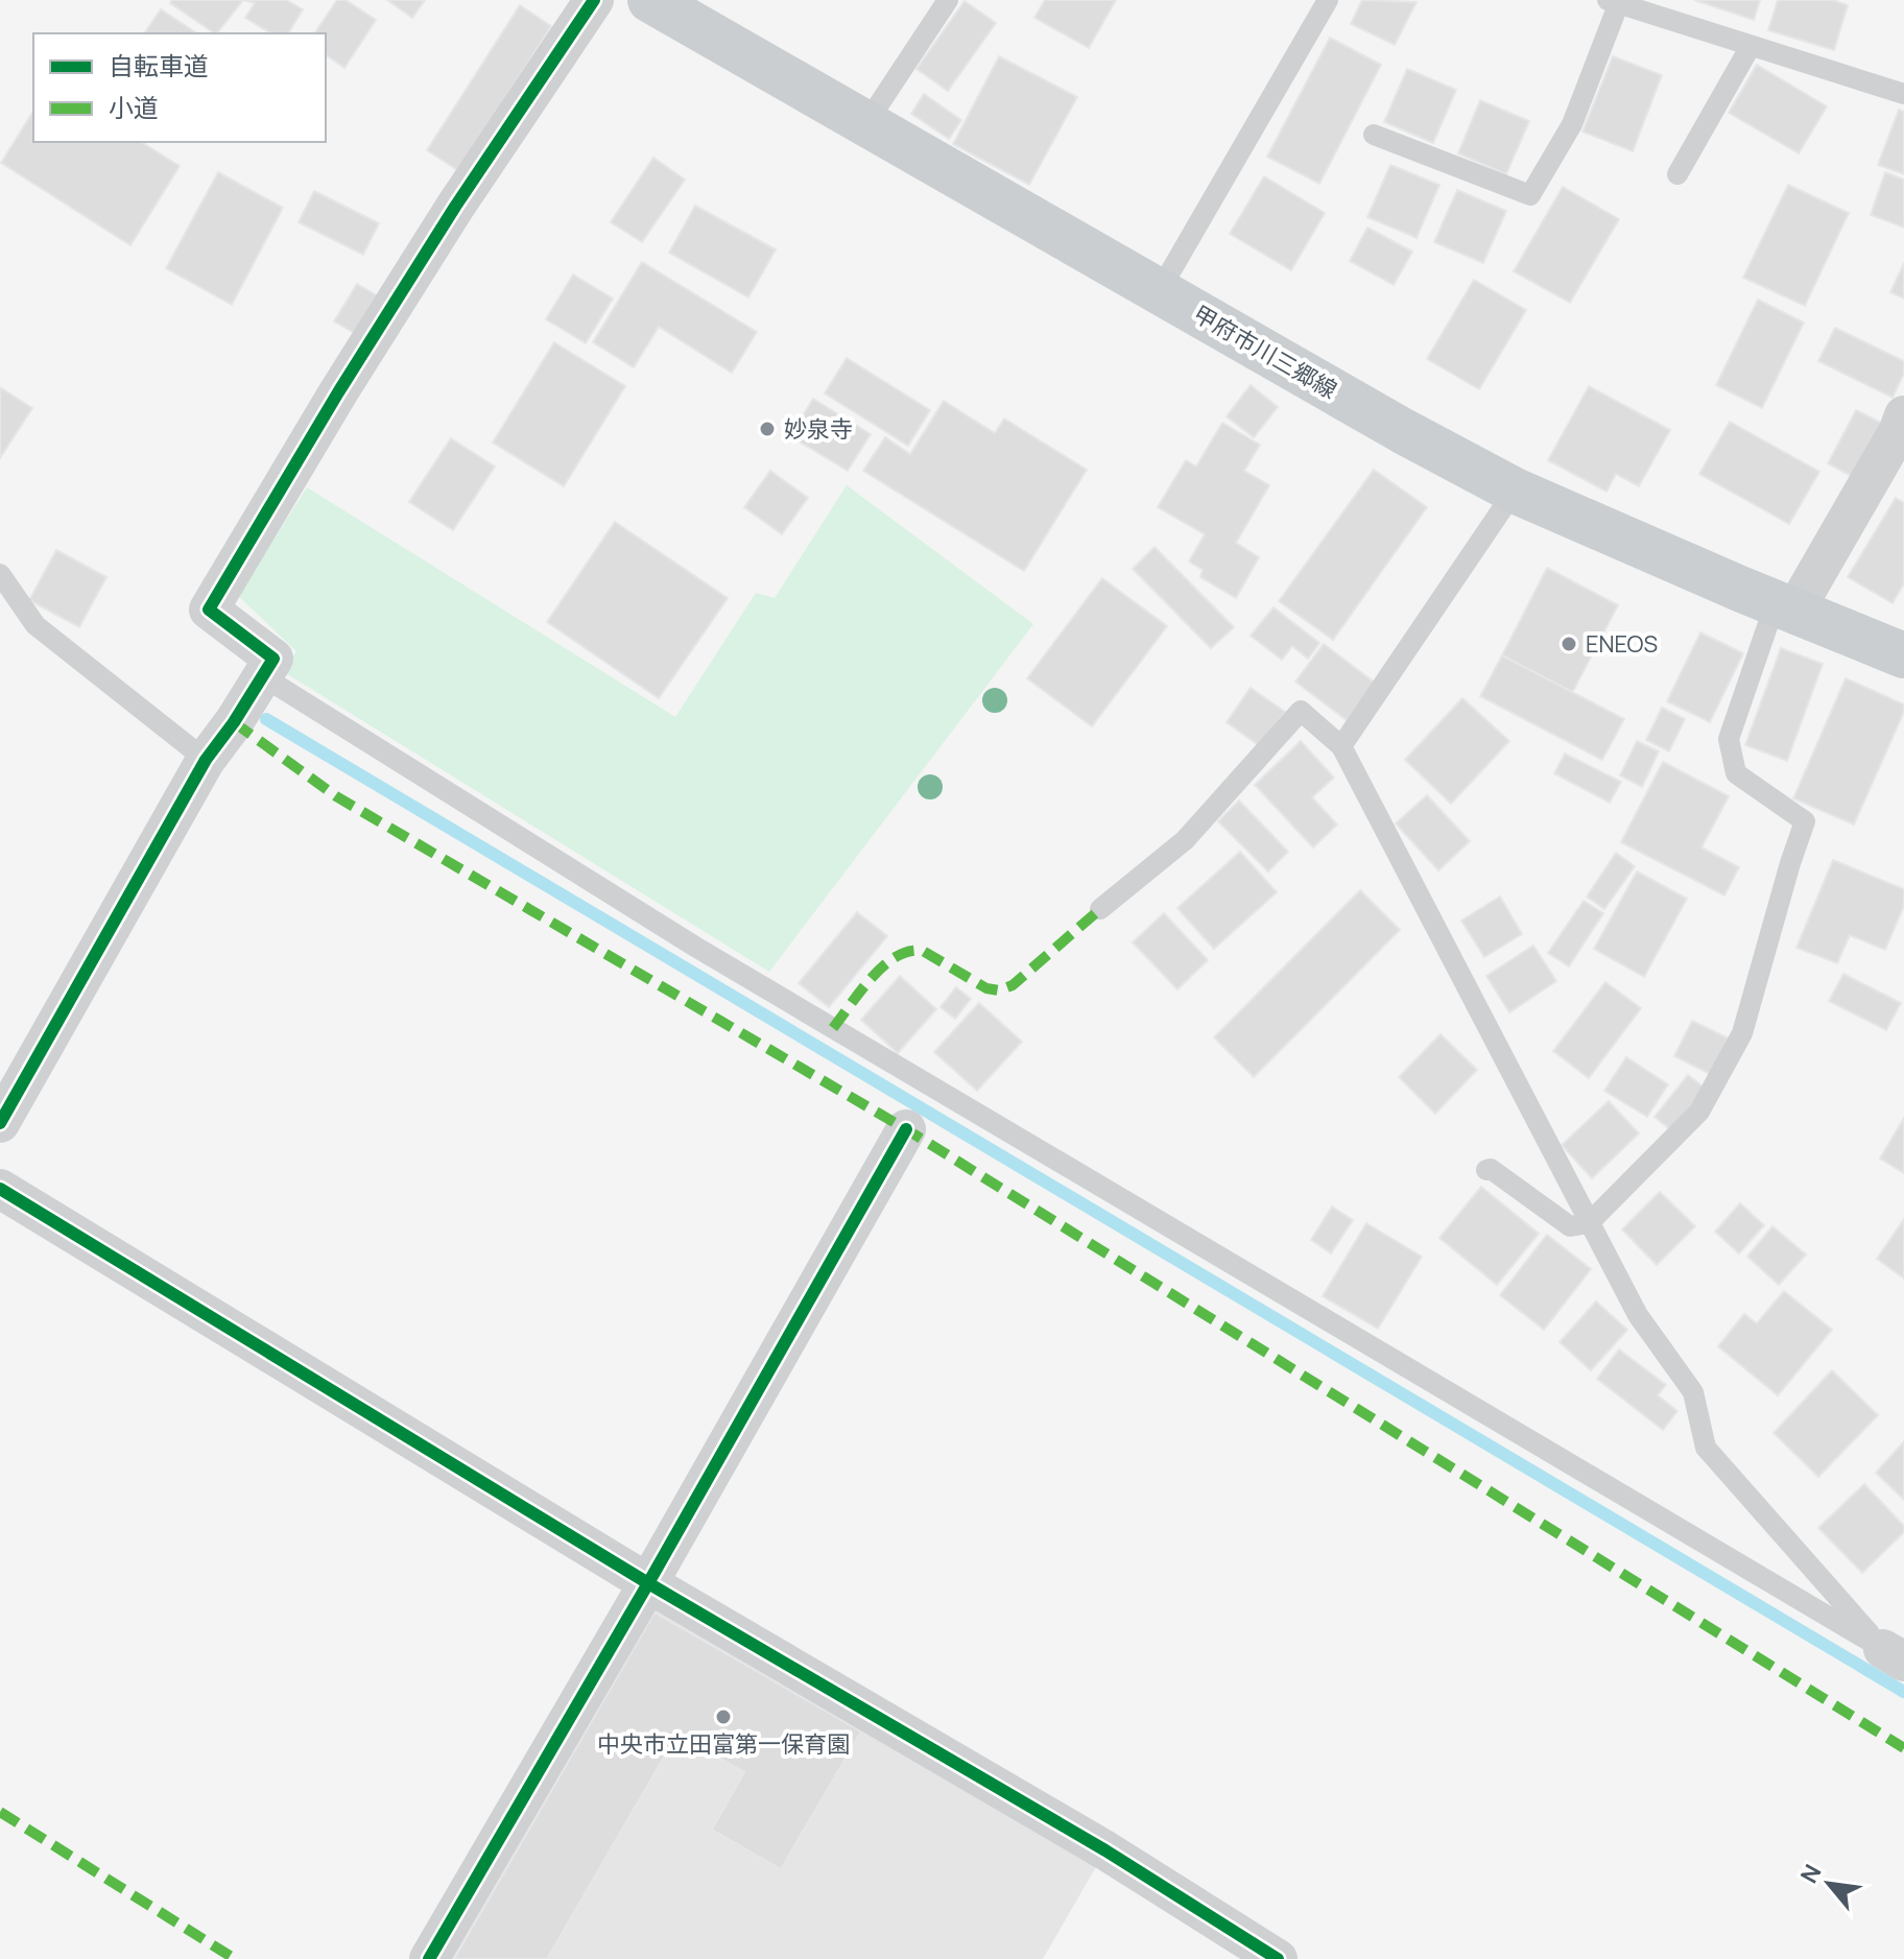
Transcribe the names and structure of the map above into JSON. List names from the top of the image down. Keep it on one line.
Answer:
{"streets":{"main road":["甲府市川三郷線"]},"places":["妙泉寺","ENEOS","中央市立田富第一保育園"],"legend":["自転車道","小道"],"north":"top left"}
